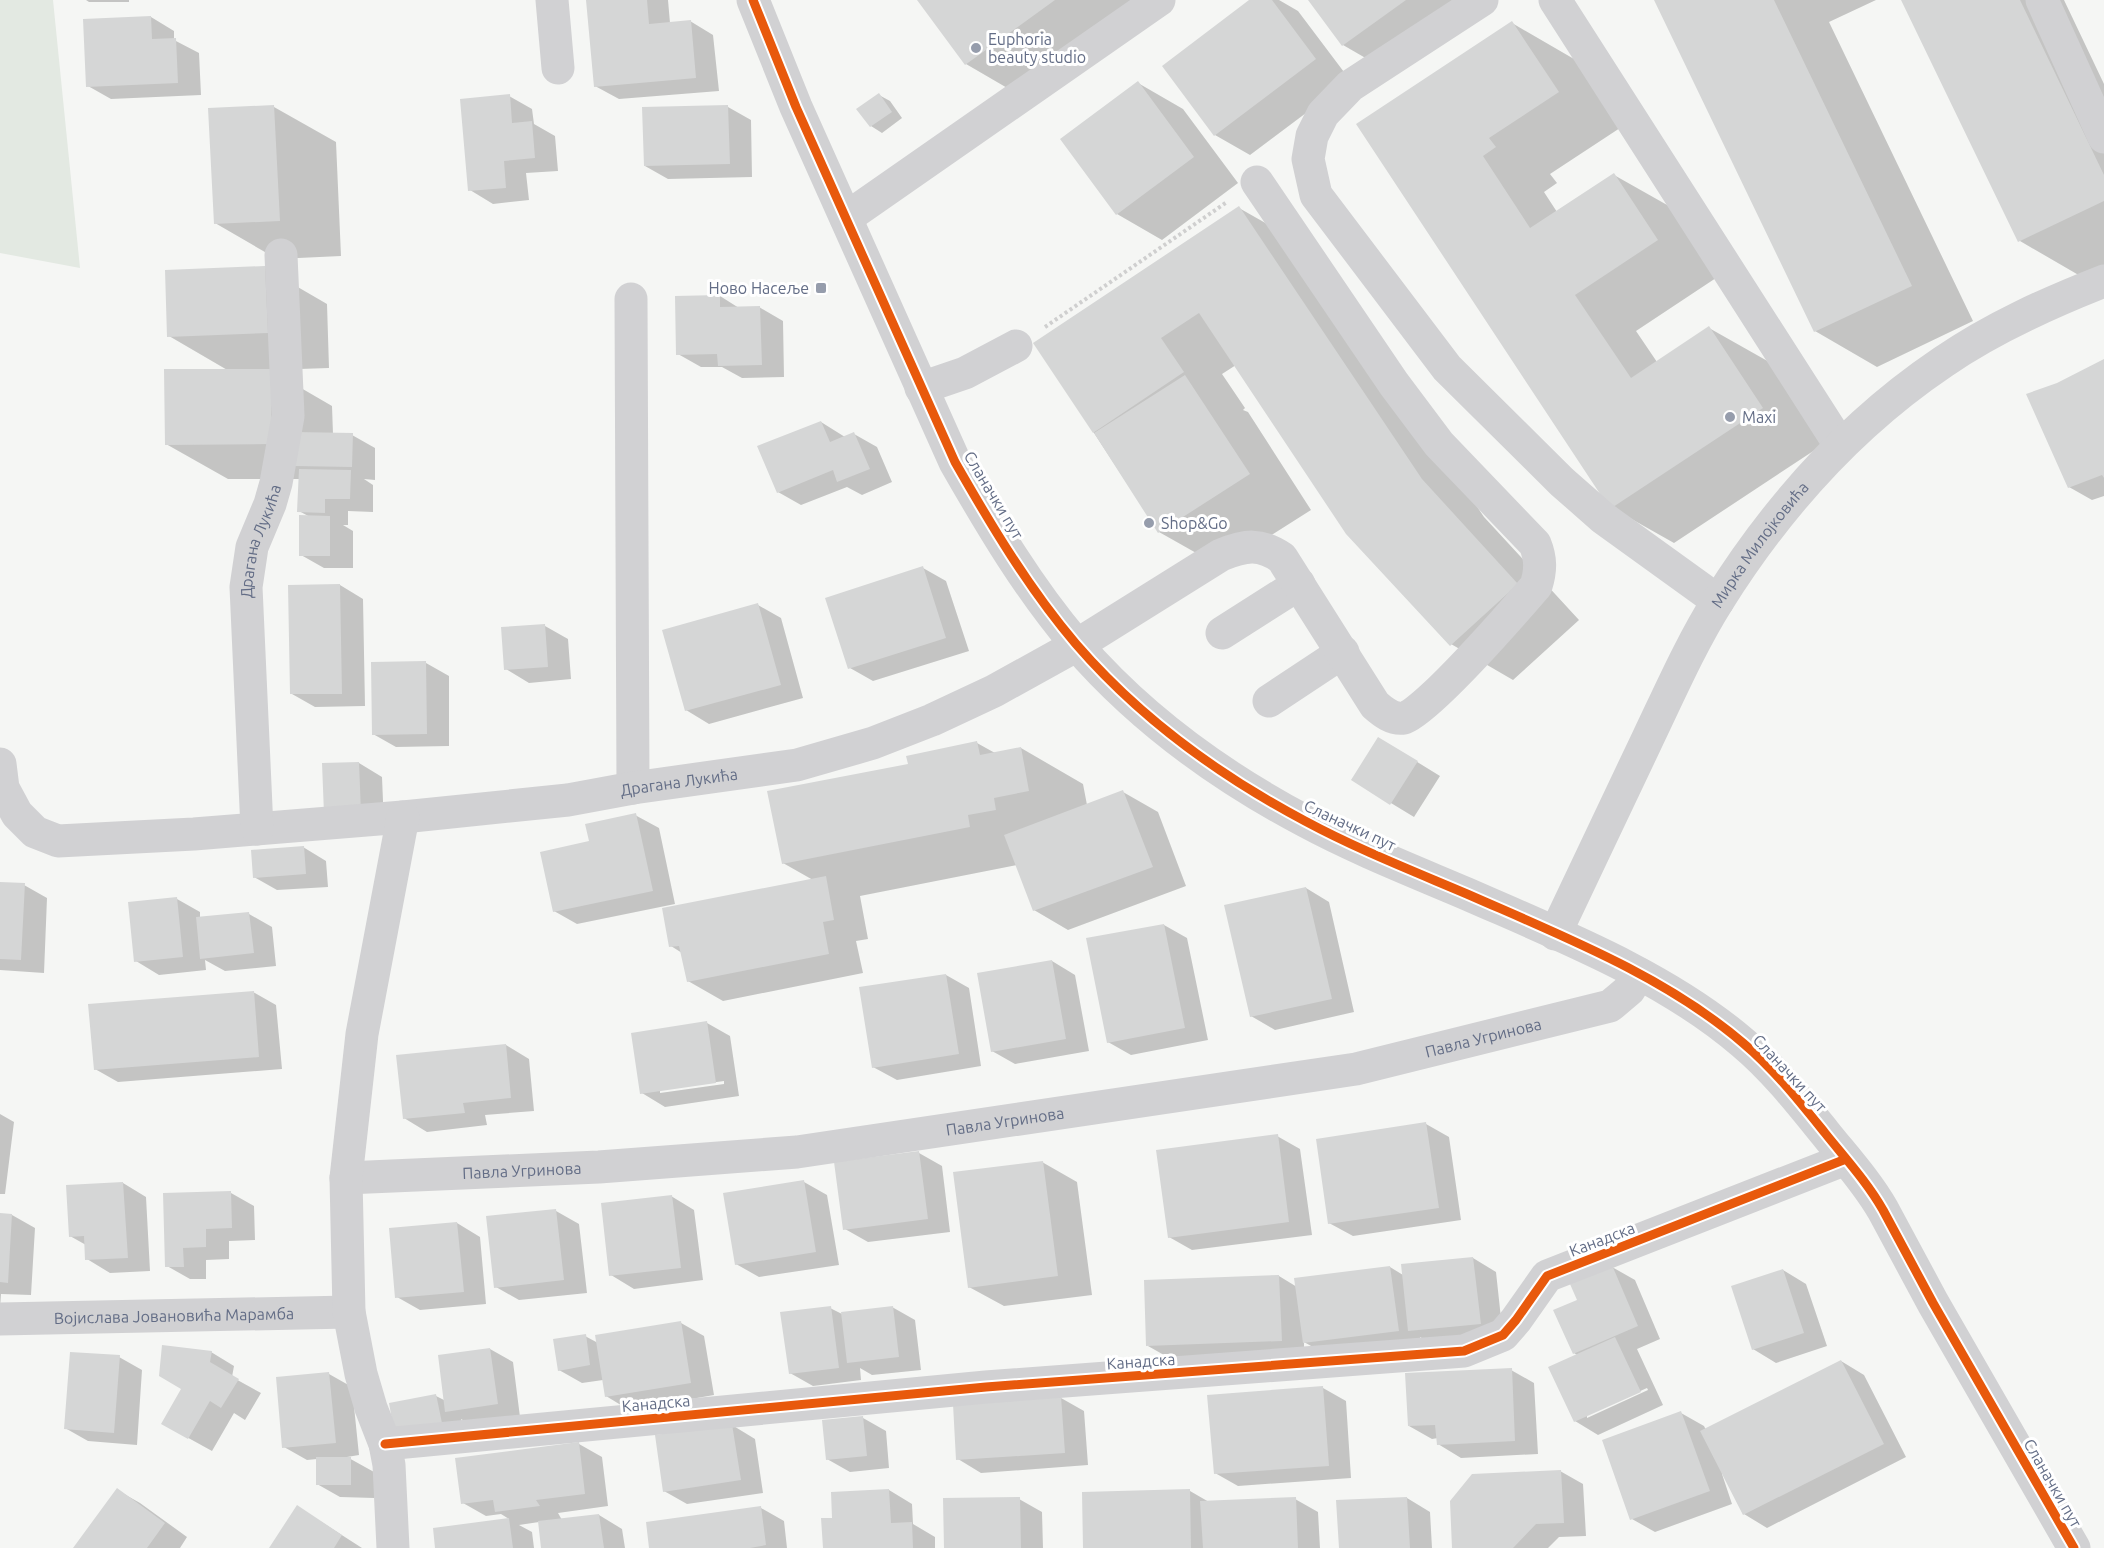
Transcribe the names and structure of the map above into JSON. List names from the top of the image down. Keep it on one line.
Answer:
{"streets":{"street":["Сланачки пут","Драгана Лукића","Мирка Милојковића","Павла Угринова","Канадска","Војислава Јовановића Марамба"]},"crossings":[["Сланачки пут","Драгана Лукића"],["Сланачки пут","Мирка Милојковића"],["Сланачки пут","Павла Угринова"],["Сланачки пут","Канадска"]],"places":{"other":["Euphoria beauty studio","Maxi","Shop&Go"],"transit":["Ново Насеље"]}}
